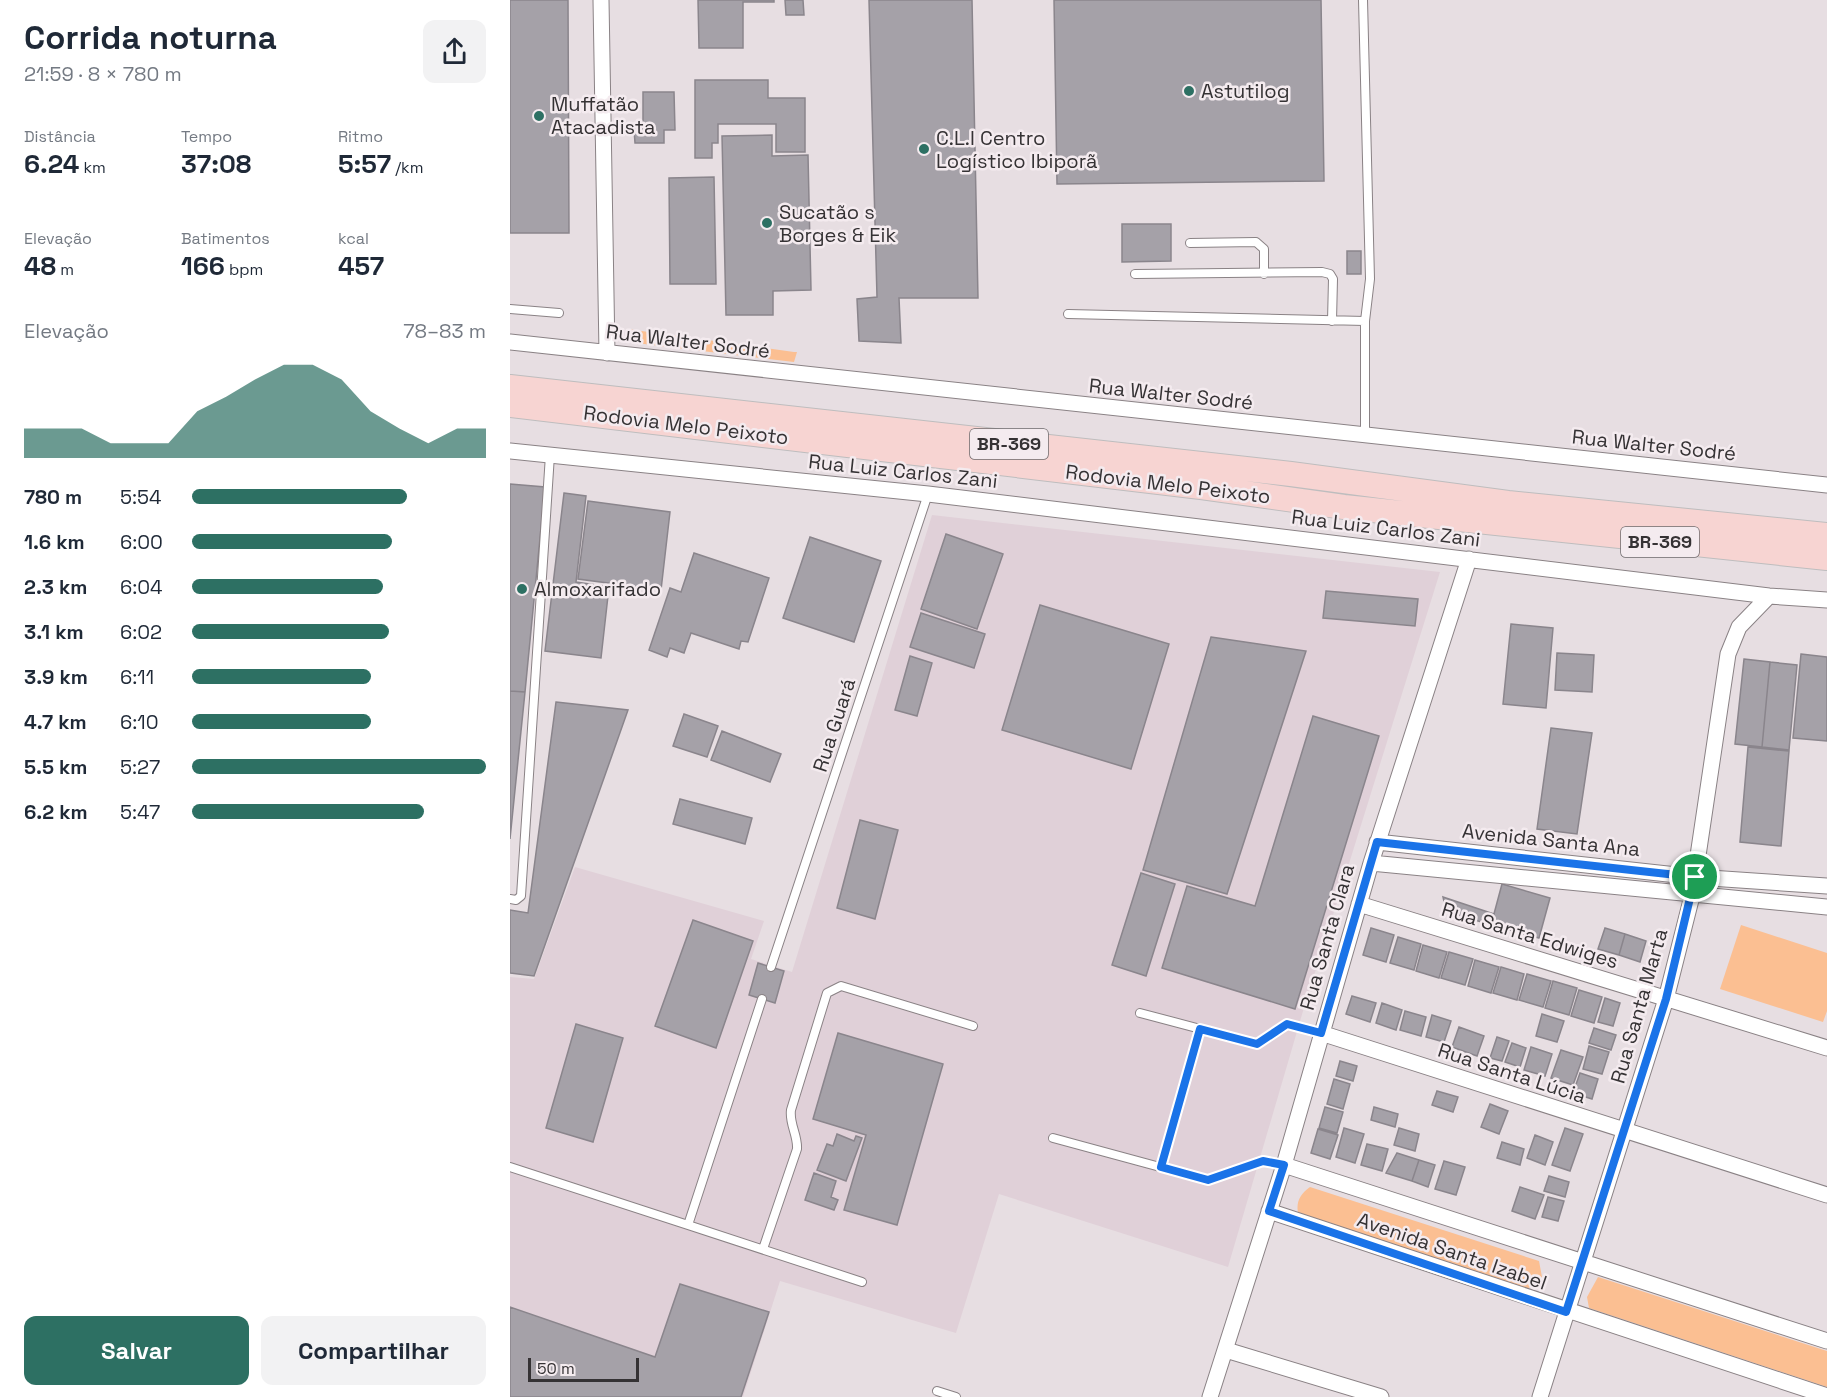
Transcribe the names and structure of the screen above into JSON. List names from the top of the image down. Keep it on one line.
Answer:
{"streets":{"main road":["Rodovia Melo Peixoto","BR-369"],"street":["Rua Walter Sodré","Rua Luiz Carlos Zani","Avenida Santa Ana","Rua Santa Edwiges","Rua Santa Clara","Rua Santa Marta","Rua Santa Lúcia","Avenida Santa Izabel"],"lane":["Rua Guará"]},"crossings":[["Rua Luiz Carlos Zani","Rua Guará"],["Rua Luiz Carlos Zani","Rua Santa Clara"],["Rua Luiz Carlos Zani","Rua Santa Marta"],["Avenida Santa Ana","Rua Santa Clara"],["Avenida Santa Ana","Rua Santa Marta"],["Rua Santa Edwiges","Rua Santa Clara"],["Rua Santa Edwiges","Rua Santa Marta"],["Rua Santa Clara","Rua Santa Lúcia"],["Rua Santa Clara","Avenida Santa Izabel"],["Rua Santa Marta","Rua Santa Lúcia"],["Rua Santa Marta","Avenida Santa Izabel"]],"places":["Astutilog","Muffatão Atacadista","C.L.I Centro Logístico Ibiporã","Sucatão s Borges & Eik","Almoxarifado"],"scale_bar":"50 m","page":{"heading":["Corrida noturna","21:59 · 8 × 780 m"],"stats":[["Distância","6.24 km"],["Tempo","37:08"],["Ritmo","5:57 /km"],["Elevação","48 m"],["Batimentos","166 bpm"],["kcal","457"]],"chart":["Elevação","78–83 m"],"list":[{"name":"780 m","note":"5:54"},{"name":"1.6 km","note":"6:00"},{"name":"2.3 km","note":"6:04"},{"name":"3.1 km","note":"6:02"},{"name":"3.9 km","note":"6:11"},{"name":"4.7 km","note":"6:10"},{"name":"5.5 km","note":"5:27"},{"name":"6.2 km","note":"5:47"}],"buttons":["Salvar","Compartilhar"],"scale":"50 m"}}
